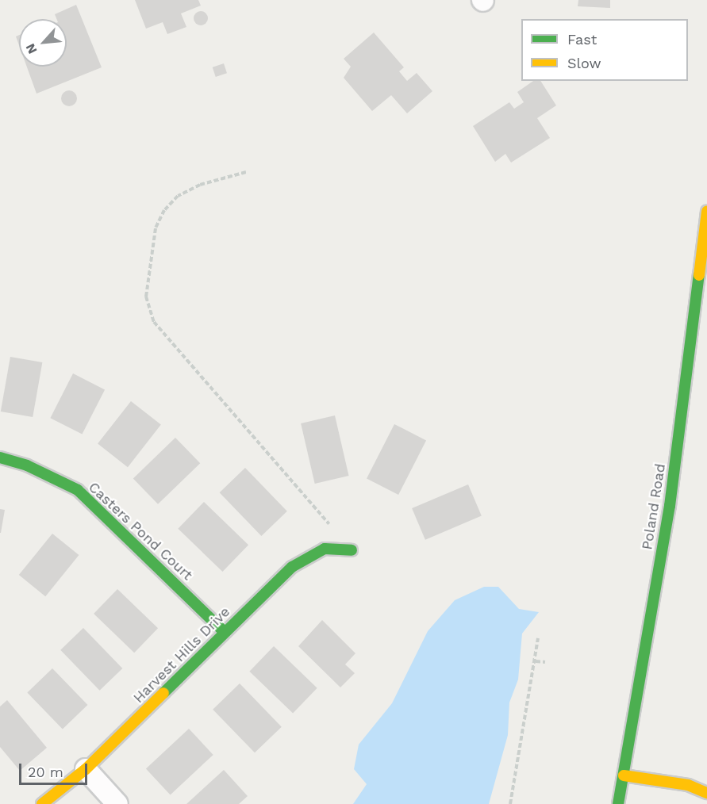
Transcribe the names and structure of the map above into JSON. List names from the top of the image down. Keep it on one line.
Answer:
{"streets":{"street":["Poland Road","Casters Pond Court","Harvest Hills Drive"]},"crossings":[["Casters Pond Court","Harvest Hills Drive"]],"legend":["Fast","Slow"],"scale_bar":"20 m","north":"bottom left"}
